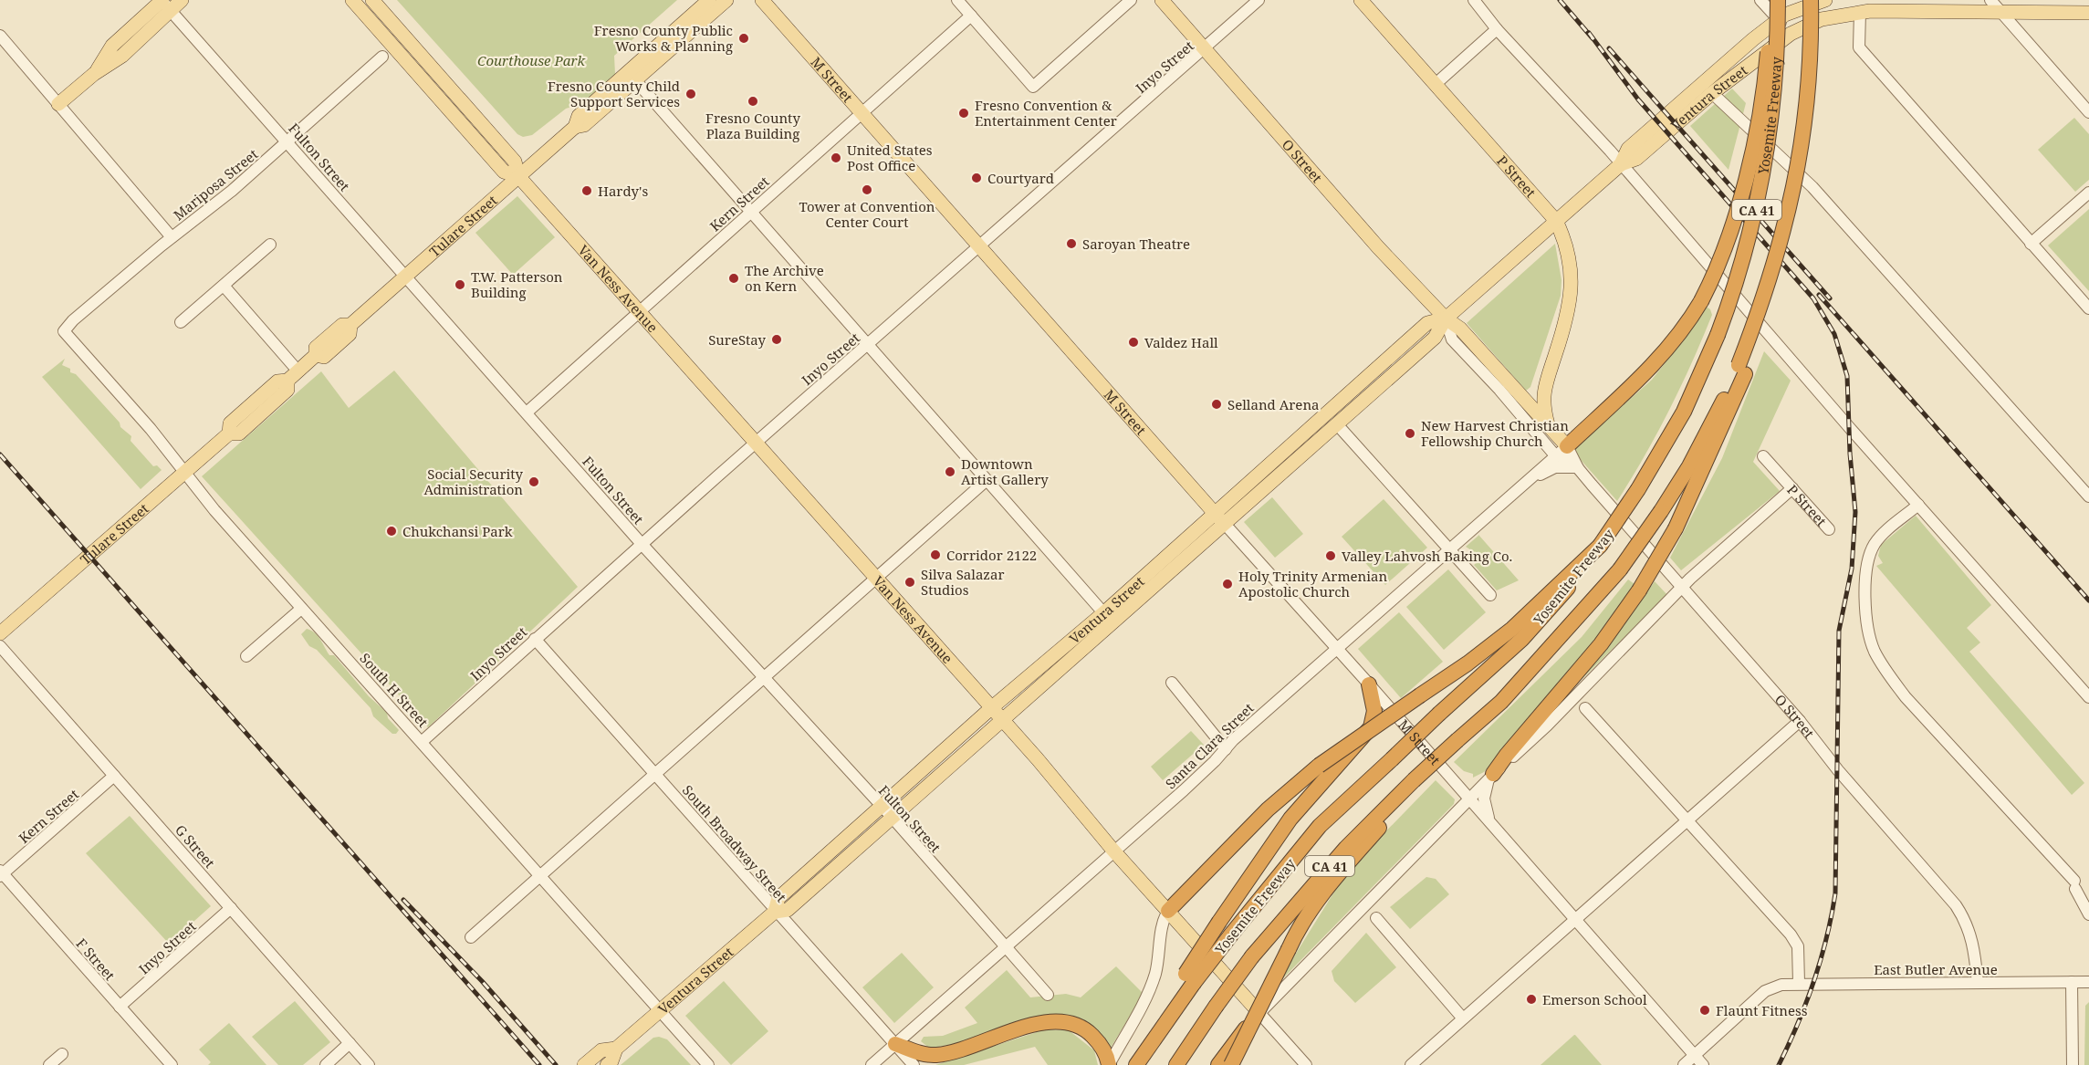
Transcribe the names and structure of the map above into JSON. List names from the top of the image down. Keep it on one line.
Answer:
{"streets":{"highway":["Yosemite Freeway","CA 41"],"main road":["M Street","Ventura Street","O Street","P Street","Tulare Street","Van Ness Avenue"],"street":["Inyo Street","Fulton Street","Mariposa Street","Kern Street","South H Street","Santa Clara Street","South Broadway Street","G Street","F Street","East Butler Avenue"]},"crossings":[["Inyo Street","M Street"],["Inyo Street","Fulton Street"],["Inyo Street","O Street"],["Inyo Street","Van Ness Avenue"],["Inyo Street","South H Street"],["Inyo Street","South Broadway Street"],["Inyo Street","G Street"],["Inyo Street","F Street"],["M Street","Ventura Street"],["M Street","Kern Street"],["M Street","Santa Clara Street"],["M Street","East Butler Avenue"],["Ventura Street","Fulton Street"],["Ventura Street","O Street"],["Ventura Street","P Street"],["Ventura Street","Van Ness Avenue"],["Ventura Street","South H Street"],["Ventura Street","South Broadway Street"],["Fulton Street","Mariposa Street"],["Fulton Street","Kern Street"],["Fulton Street","Tulare Street"],["Fulton Street","Santa Clara Street"],["O Street","P Street"],["O Street","Santa Clara Street"],["O Street","East Butler Avenue"],["Mariposa Street","South H Street"],["Kern Street","Van Ness Avenue"],["Kern Street","G Street"],["Kern Street","F Street"],["Tulare Street","Van Ness Avenue"],["Tulare Street","South H Street"],["Van Ness Avenue","Santa Clara Street"],["Santa Clara Street","South Broadway Street"]],"parks":["Courthouse Park"],"places":["Fresno County Public Works & Planning","Fresno County Child Support Services","Fresno County Plaza Building","Fresno Convention & Entertainment Center","United States Post Office","Courtyard","Tower at Convention Center Court","Hardy's","Saroyan Theatre","The Archive on Kern","T.W. Patterson Building","SureStay","Valdez Hall","Selland Arena","New Harvest Christian Fellowship Church","Downtown Artist Gallery","Social Security Administration","Chukchansi Park","Corridor 2122","Valley Lahvosh Baking Co.","Silva Salazar Studios","Holy Trinity Armenian Apostolic Church","Emerson School","Flaunt Fitness"]}
